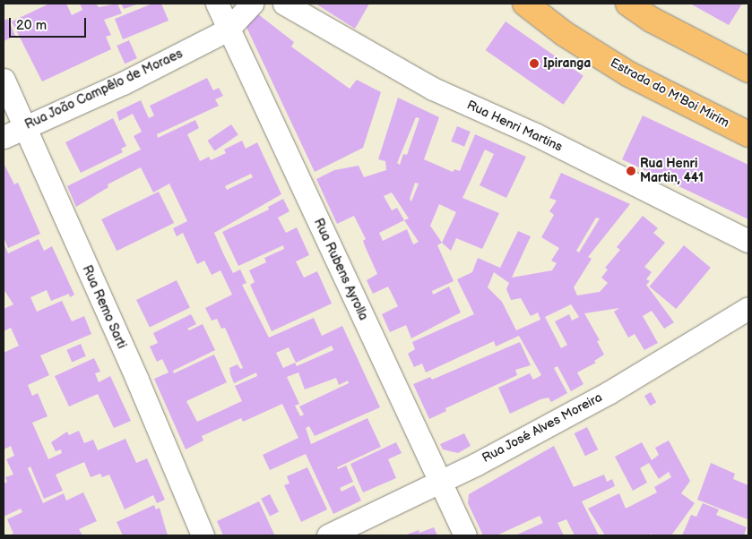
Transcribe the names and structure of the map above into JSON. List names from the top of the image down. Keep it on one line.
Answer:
{"streets":{"main road":["Estrada do M'Boi Mirim"],"street":["Rua João Campêlo de Moraes","Rua Henri Martins","Rua Rubens Ayrolla","Rua Remo Sarti","Rua José Alves Moreira"]},"crossings":[["Rua João Campêlo de Moraes","Rua Rubens Ayrolla"],["Rua João Campêlo de Moraes","Rua Remo Sarti"],["Rua Rubens Ayrolla","Rua José Alves Moreira"]],"places":["Ipiranga","Rua Henri Martin, 441"],"scale_bar":"20 m"}
